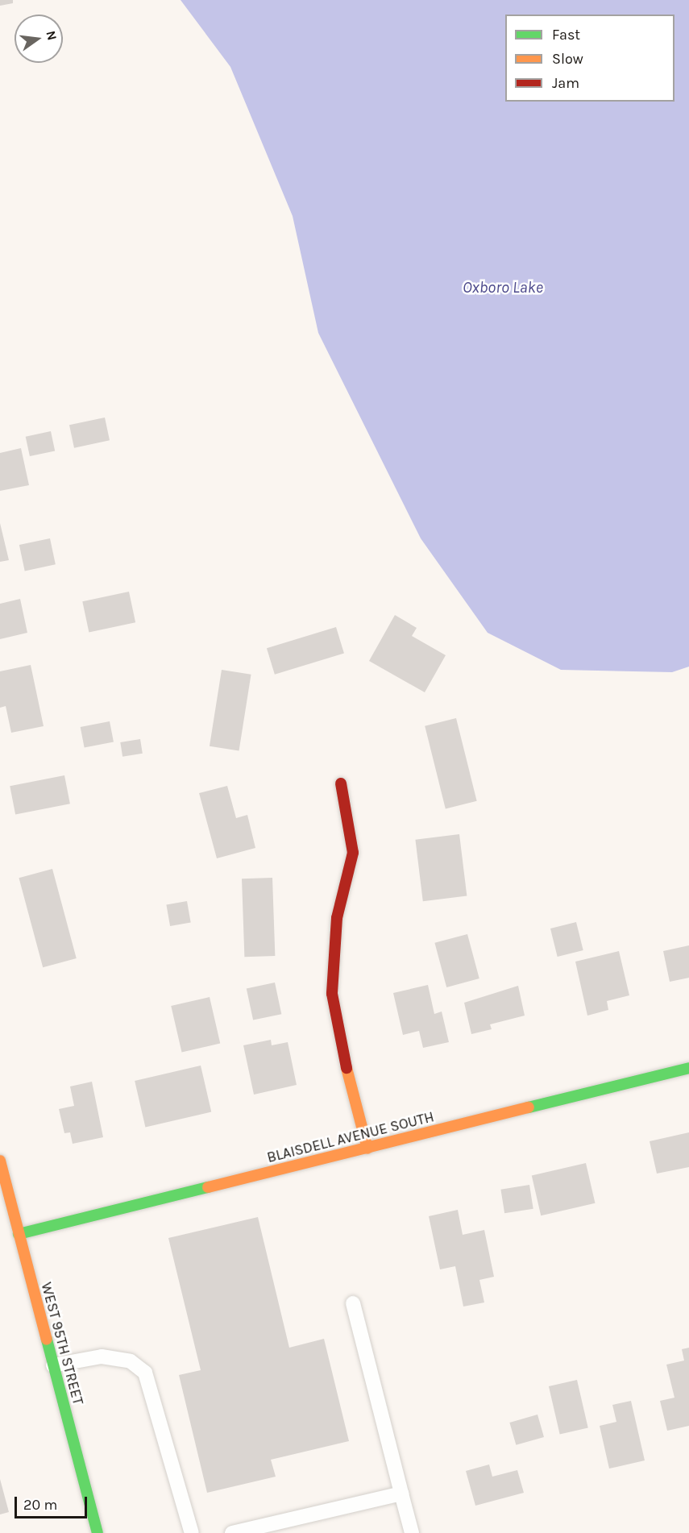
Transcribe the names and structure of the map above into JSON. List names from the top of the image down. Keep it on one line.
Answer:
{"streets":{"street":["BLAISDELL AVENUE SOUTH","WEST 95TH STREET"]},"crossings":[["BLAISDELL AVENUE SOUTH","WEST 95TH STREET"]],"water":["Oxboro Lake"],"legend":["Fast","Slow","Jam"],"scale_bar":"20 m","north":"right"}
